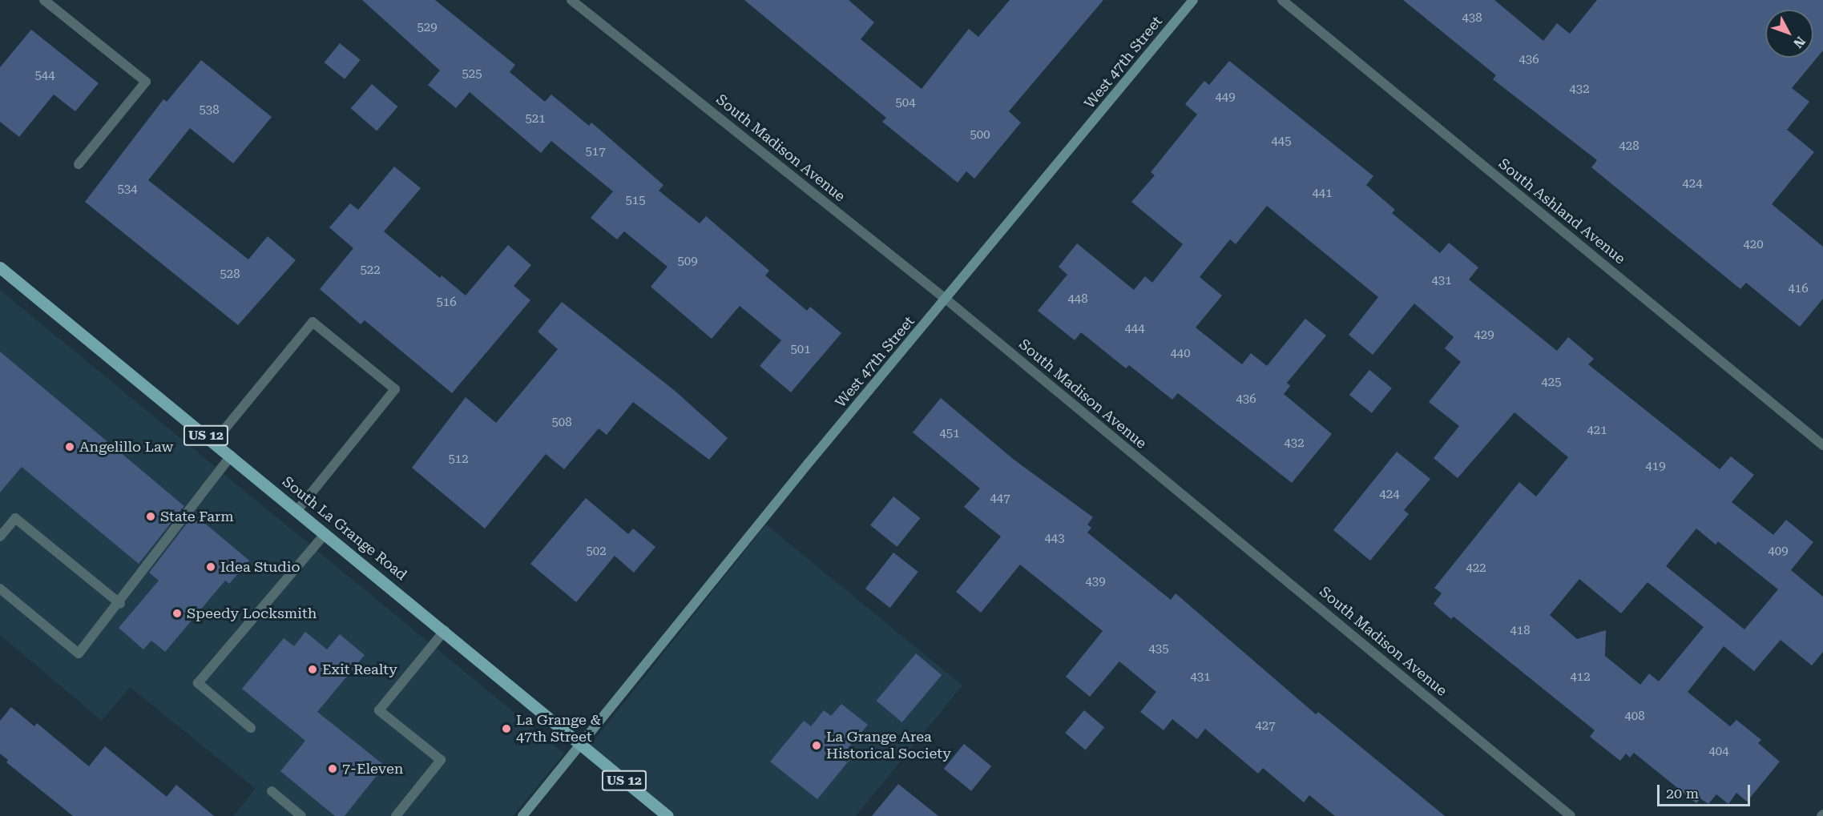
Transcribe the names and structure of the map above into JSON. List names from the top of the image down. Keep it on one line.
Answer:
{"streets":{"main road":["West 47th Street","US 12","South La Grange Road"],"street":["South Madison Avenue","South Ashland Avenue"]},"crossings":[["West 47th Street","South Madison Avenue"],["West 47th Street","South La Grange Road"]],"places":["Angelillo Law","State Farm","Idea Studio","Speedy Locksmith","Exit Realty","La Grange & 47th Street","La Grange Area Historical Society","7-Eleven"],"house_numbers":["438","529","436","525","544","432","449","504","538","521","500","445","428","517","424","534","441","515","420","509","522","528","431","416","448","516","444","429","501","440","425","436","508","421","451","432","512","419","424","447","443","502","409","422","439","418","435","431","412","408","427","404"],"scale_bar":"20 m","north":"bottom right"}
